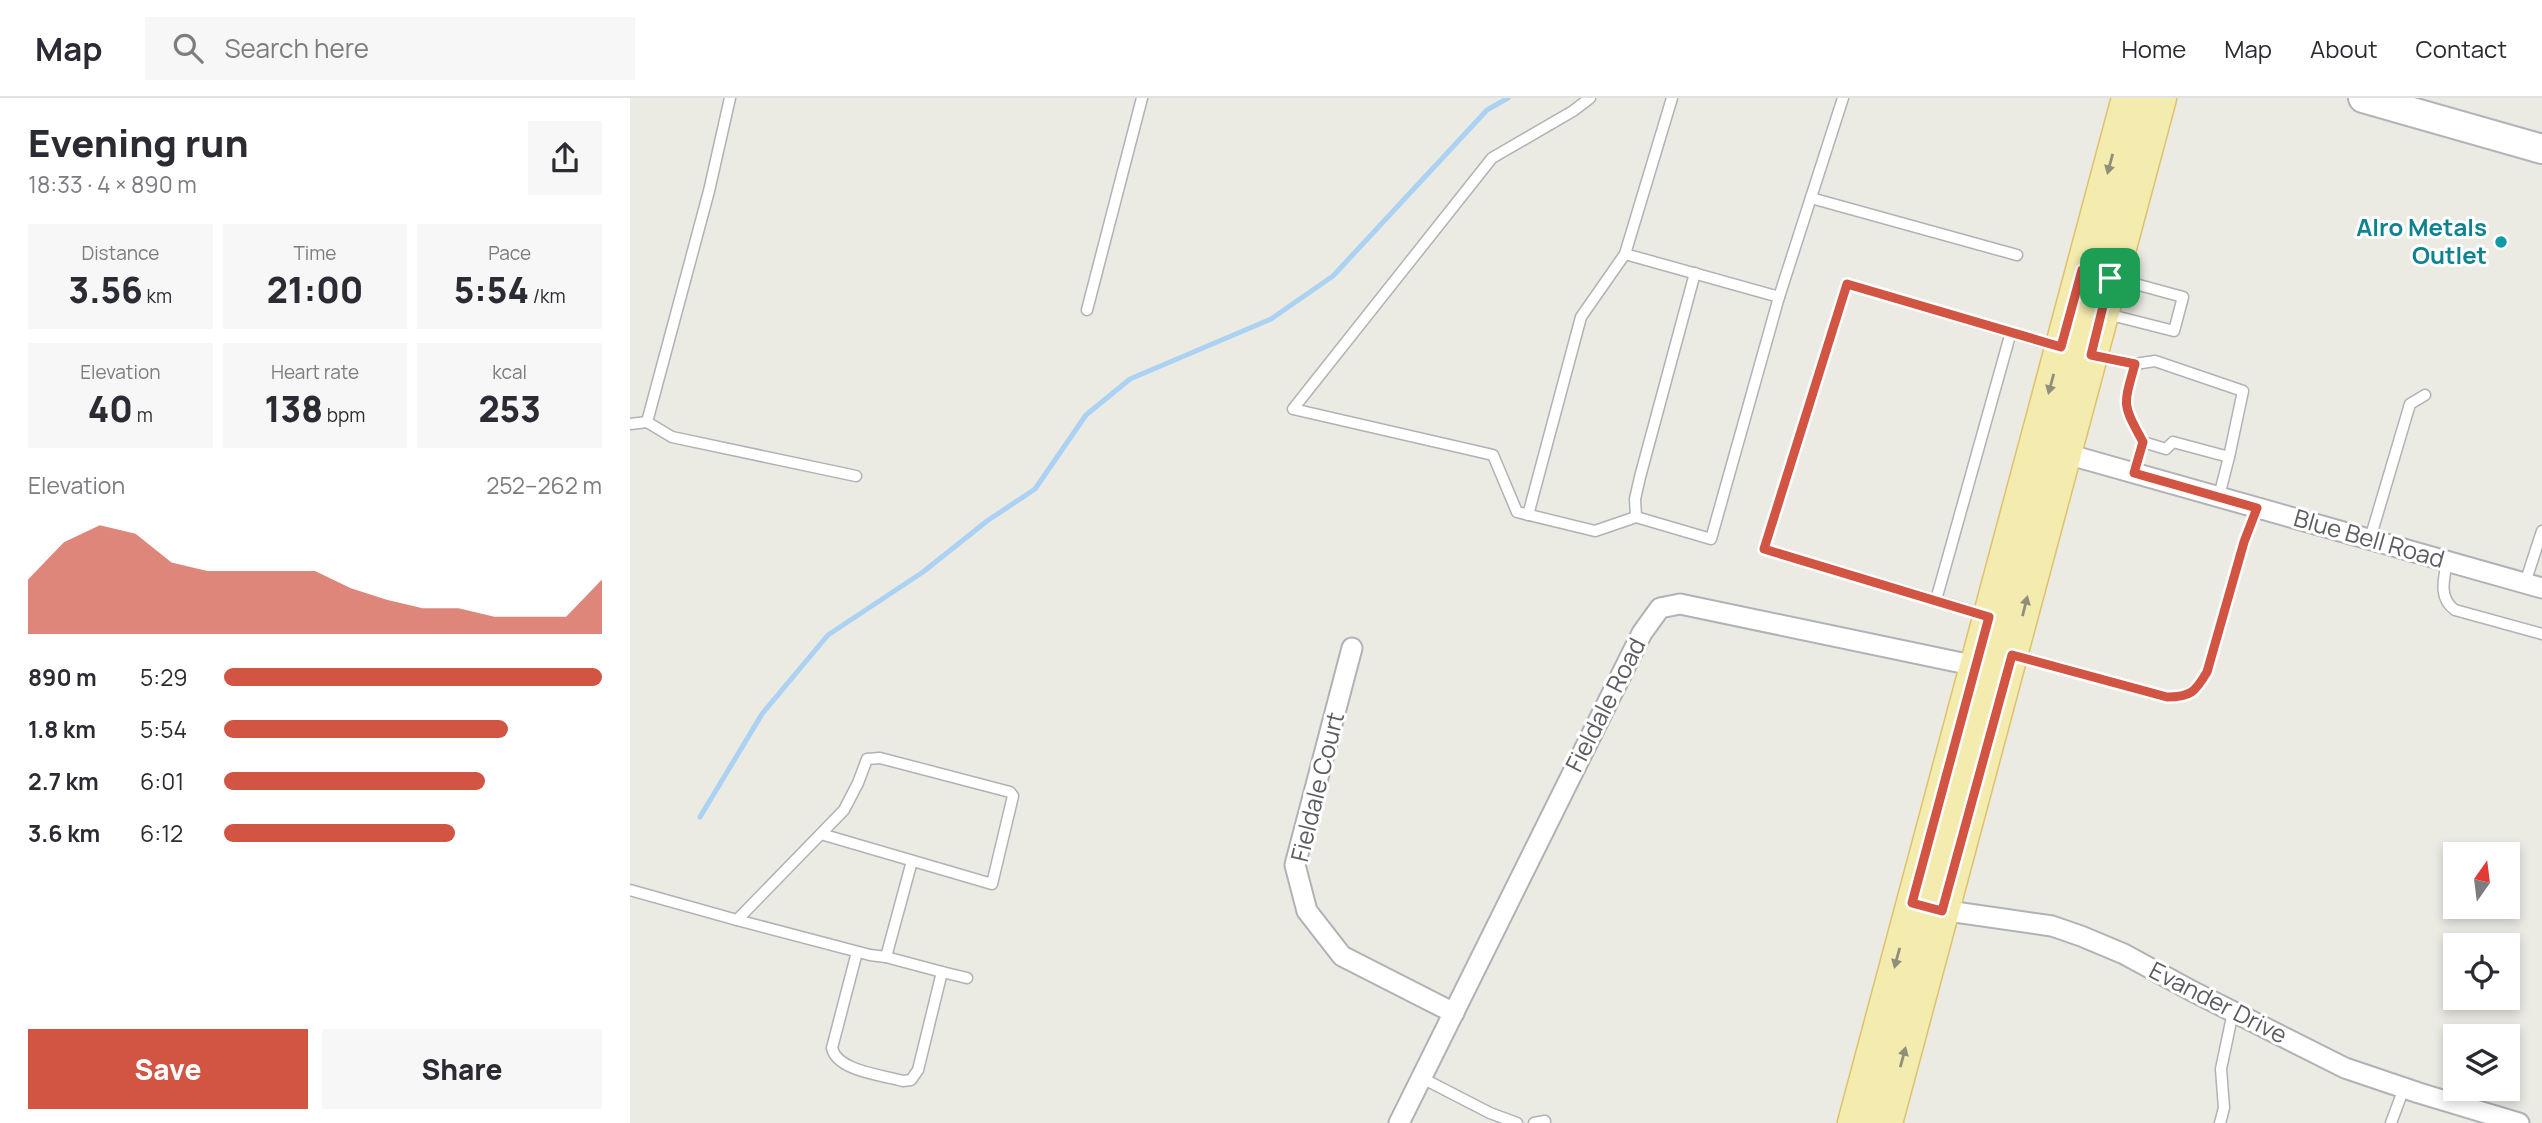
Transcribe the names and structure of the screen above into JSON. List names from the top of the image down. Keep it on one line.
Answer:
{"streets":{"street":["Blue Bell Road","Fieldale Road","Fieldale Court","Evander Drive"]},"crossings":[["Fieldale Road","Fieldale Court"]],"places":["Alro Metals Outlet"],"north":"top","page":{"header":"Map","search":"Search here","nav":["Home","Map","About","Contact"],"heading":["Evening run","18:33 · 4 × 890 m"],"stats":[["Distance","3.56 km"],["Time","21:00"],["Pace","5:54 /km"],["Elevation","40 m"],["Heart rate","138 bpm"],["kcal","253"]],"chart":["Elevation","252–262 m"],"list":[{"name":"890 m","note":"5:29"},{"name":"1.8 km","note":"5:54"},{"name":"2.7 km","note":"6:01"},{"name":"3.6 km","note":"6:12"}],"buttons":["Save","Share"]}}
